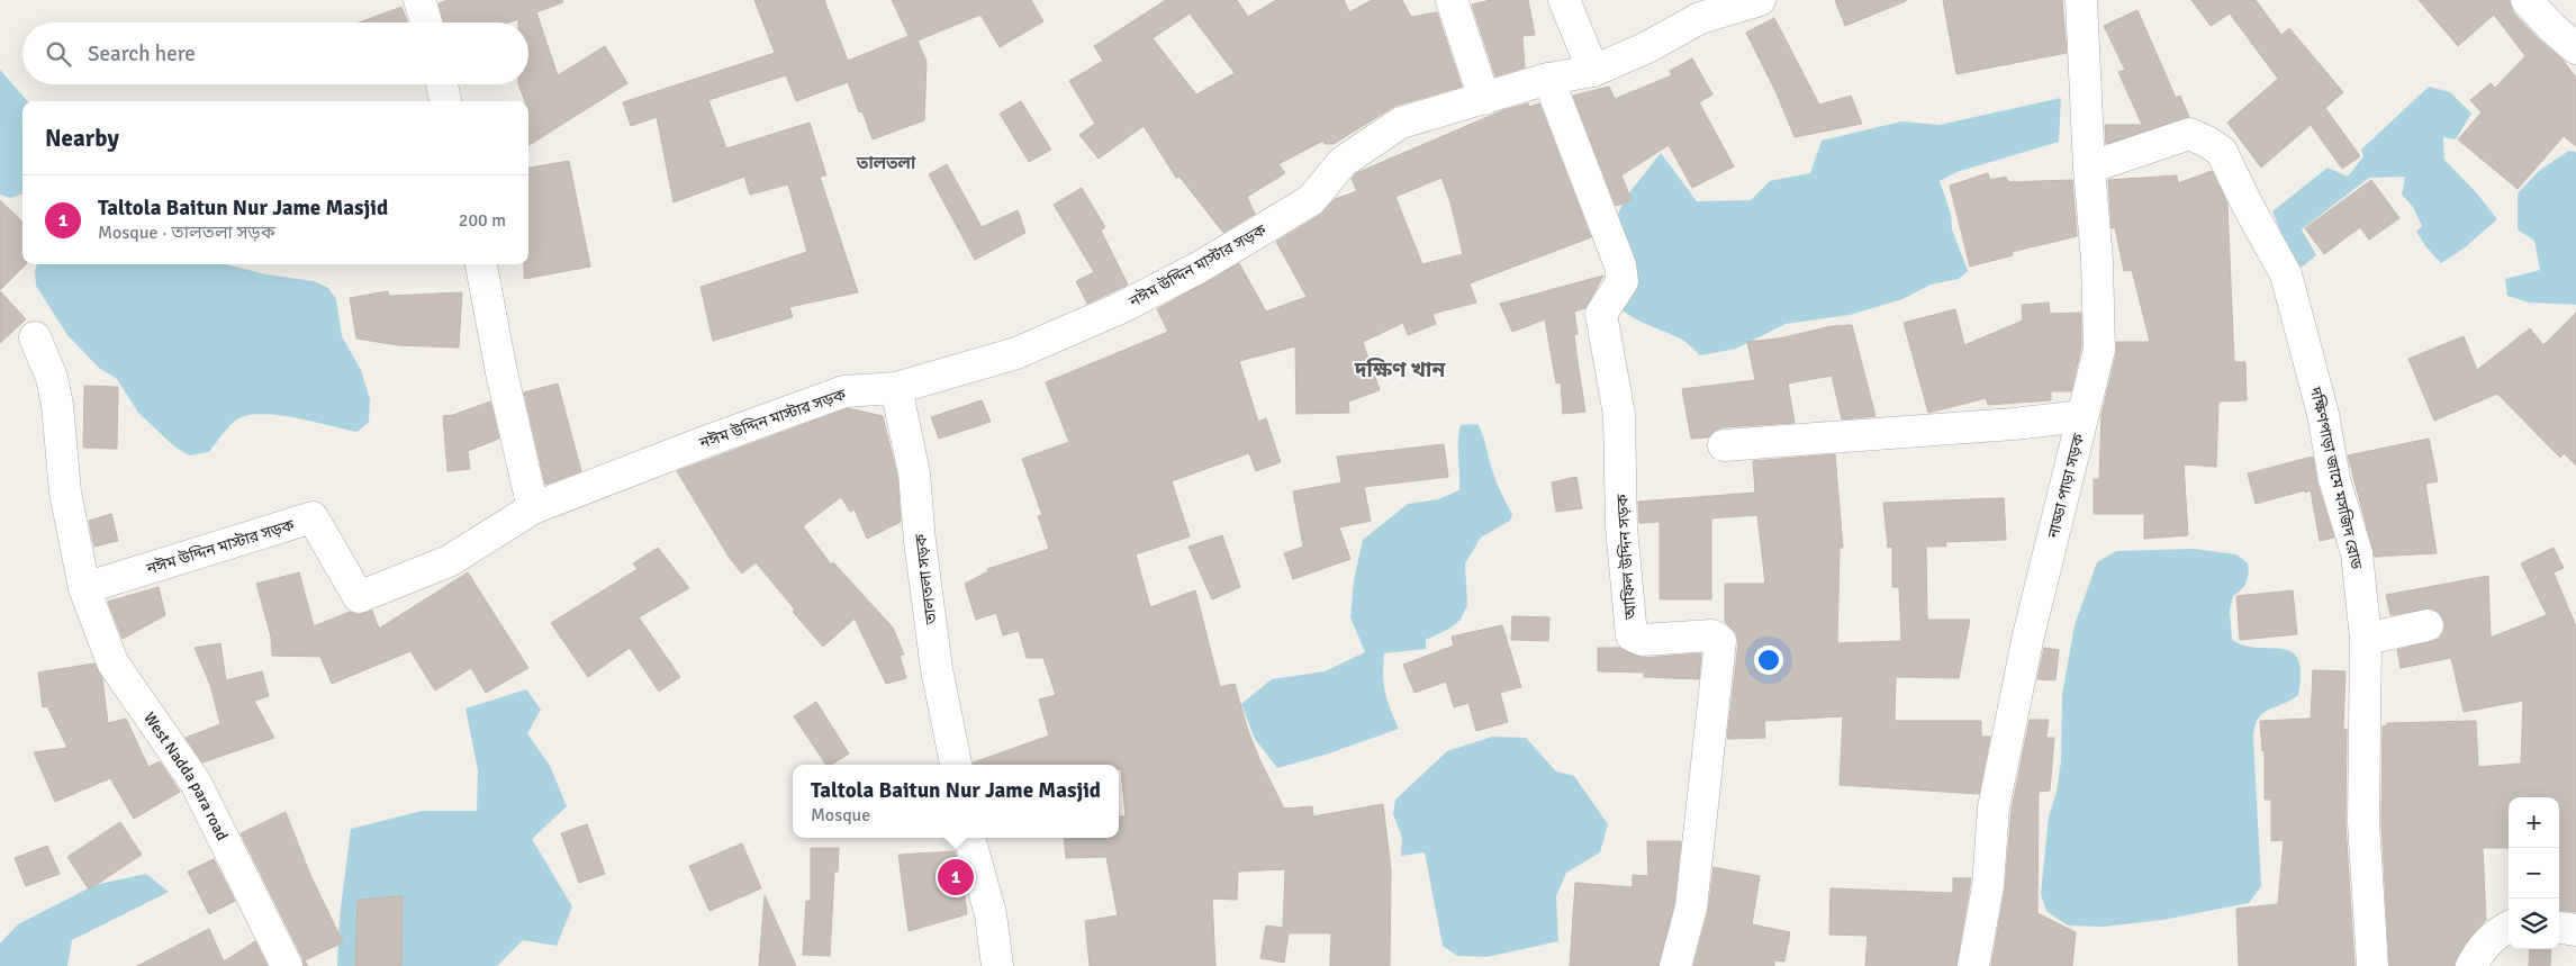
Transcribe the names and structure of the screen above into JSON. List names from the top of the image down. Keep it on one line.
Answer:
{"streets":{"street":["নঈম উদ্দিন মাস্টার সড়ক","দক্ষিণপাড়া জামে মসজিদ রোড","নাড্ডা পাড়া সড়ক","আফিল উদ্দিন সড়ক","তালতলা সড়ক","West Nadda para road"]},"crossings":[["নঈম উদ্দিন মাস্টার সড়ক","আফিল উদ্দিন সড়ক"],["নঈম উদ্দিন মাস্টার সড়ক","তালতলা সড়ক"],["নঈম উদ্দিন মাস্টার সড়ক","West Nadda para road"],["দক্ষিণপাড়া জামে মসজিদ রোড","নাড্ডা পাড়া সড়ক"]],"districts":["তালতলা","দক্ষিণ খান"],"page":{"search":"Search here","heading":"Nearby","list":[{"mark":"1","name":"Taltola Baitun Nur Jame Masjid","note":"Mosque · তালতলা সড়ক","value":"200 m"}],"popup":["Taltola Baitun Nur Jame Masjid","Mosque"],"map_buttons":["+","−"],"pins":"1"}}
